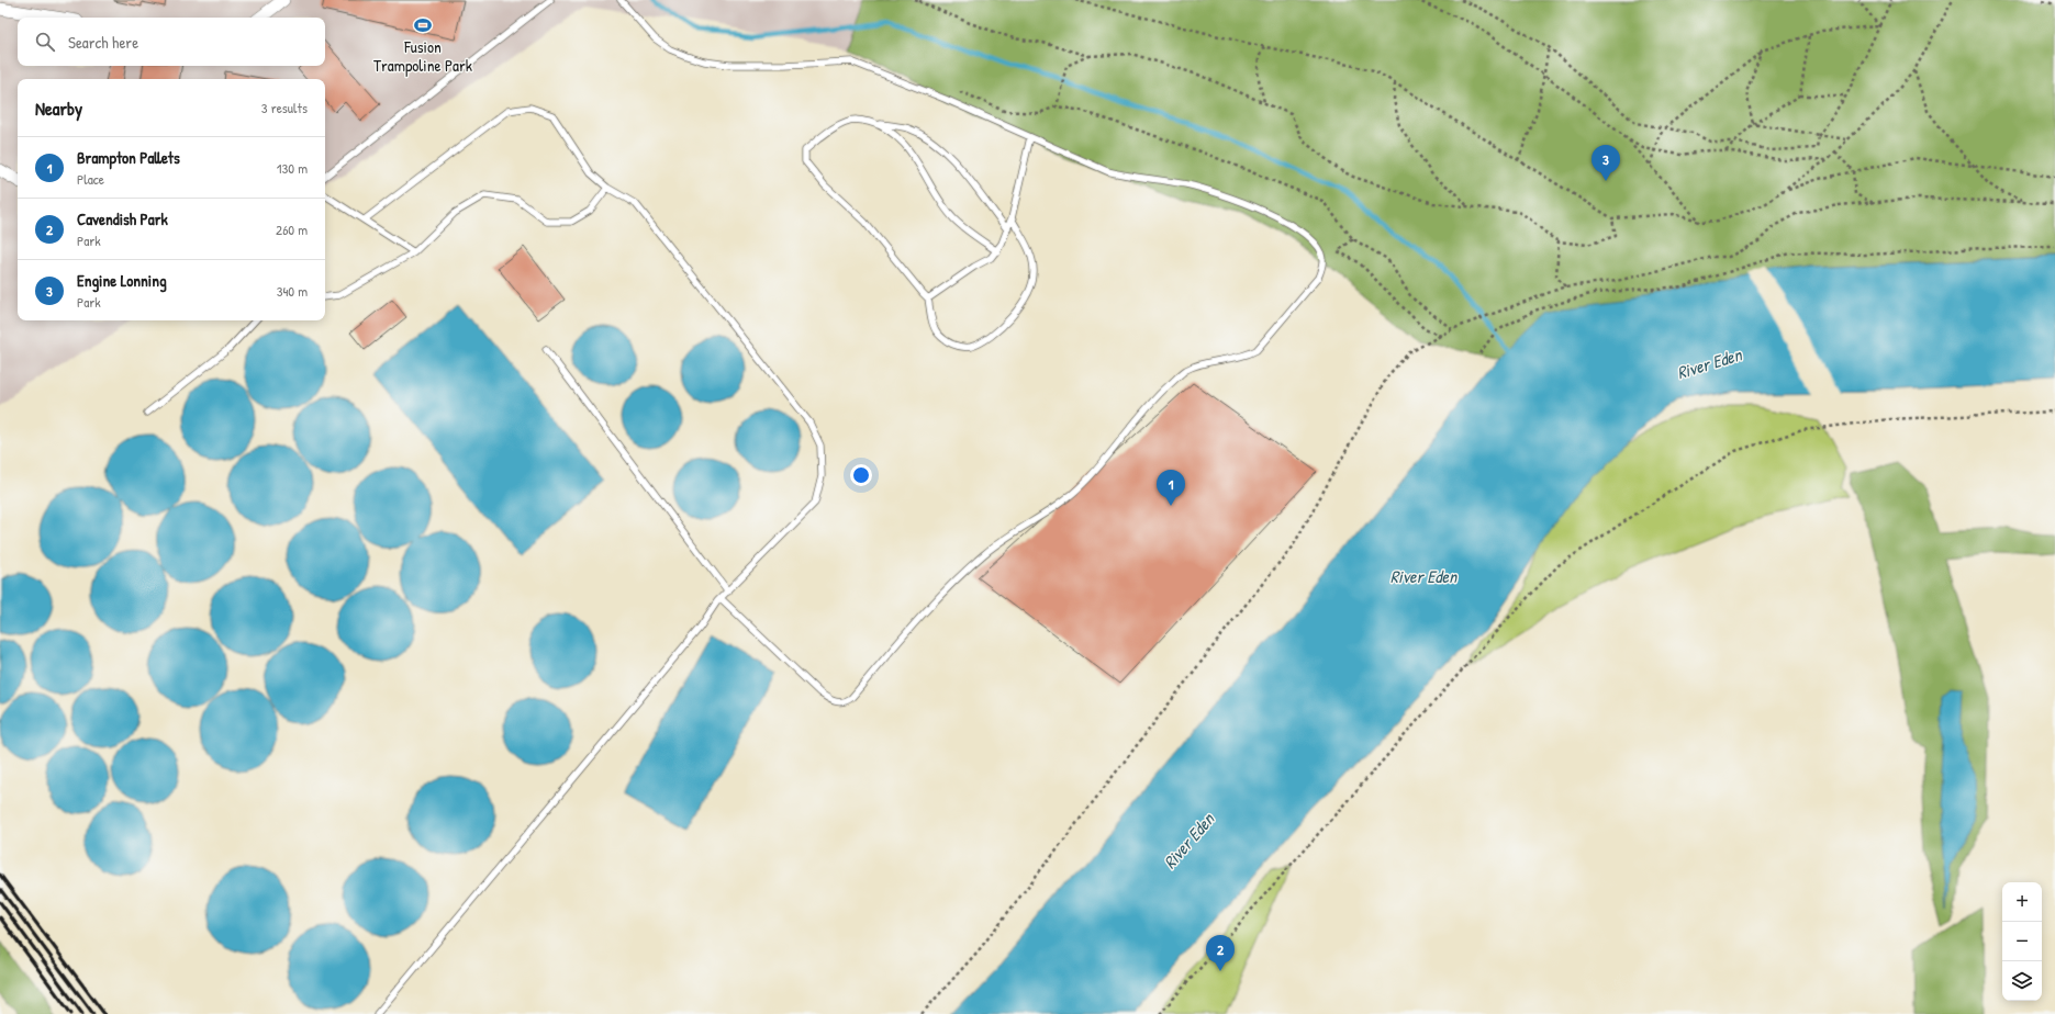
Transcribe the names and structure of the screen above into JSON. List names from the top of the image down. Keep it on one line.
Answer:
{"water":["River Eden"],"places":{"sports":["Fusion Trampoline Park"]},"page":{"search":"Search here","heading":["Nearby","3 results"],"list":[{"mark":"1","name":"Brampton Pallets","note":"Place","value":"130 m"},{"mark":"2","name":"Cavendish Park","note":"Park","value":"260 m"},{"mark":"3","name":"Engine Lonning","note":"Park","value":"340 m"}],"pins":["3","1","2"],"map_buttons":["+","−"]}}
